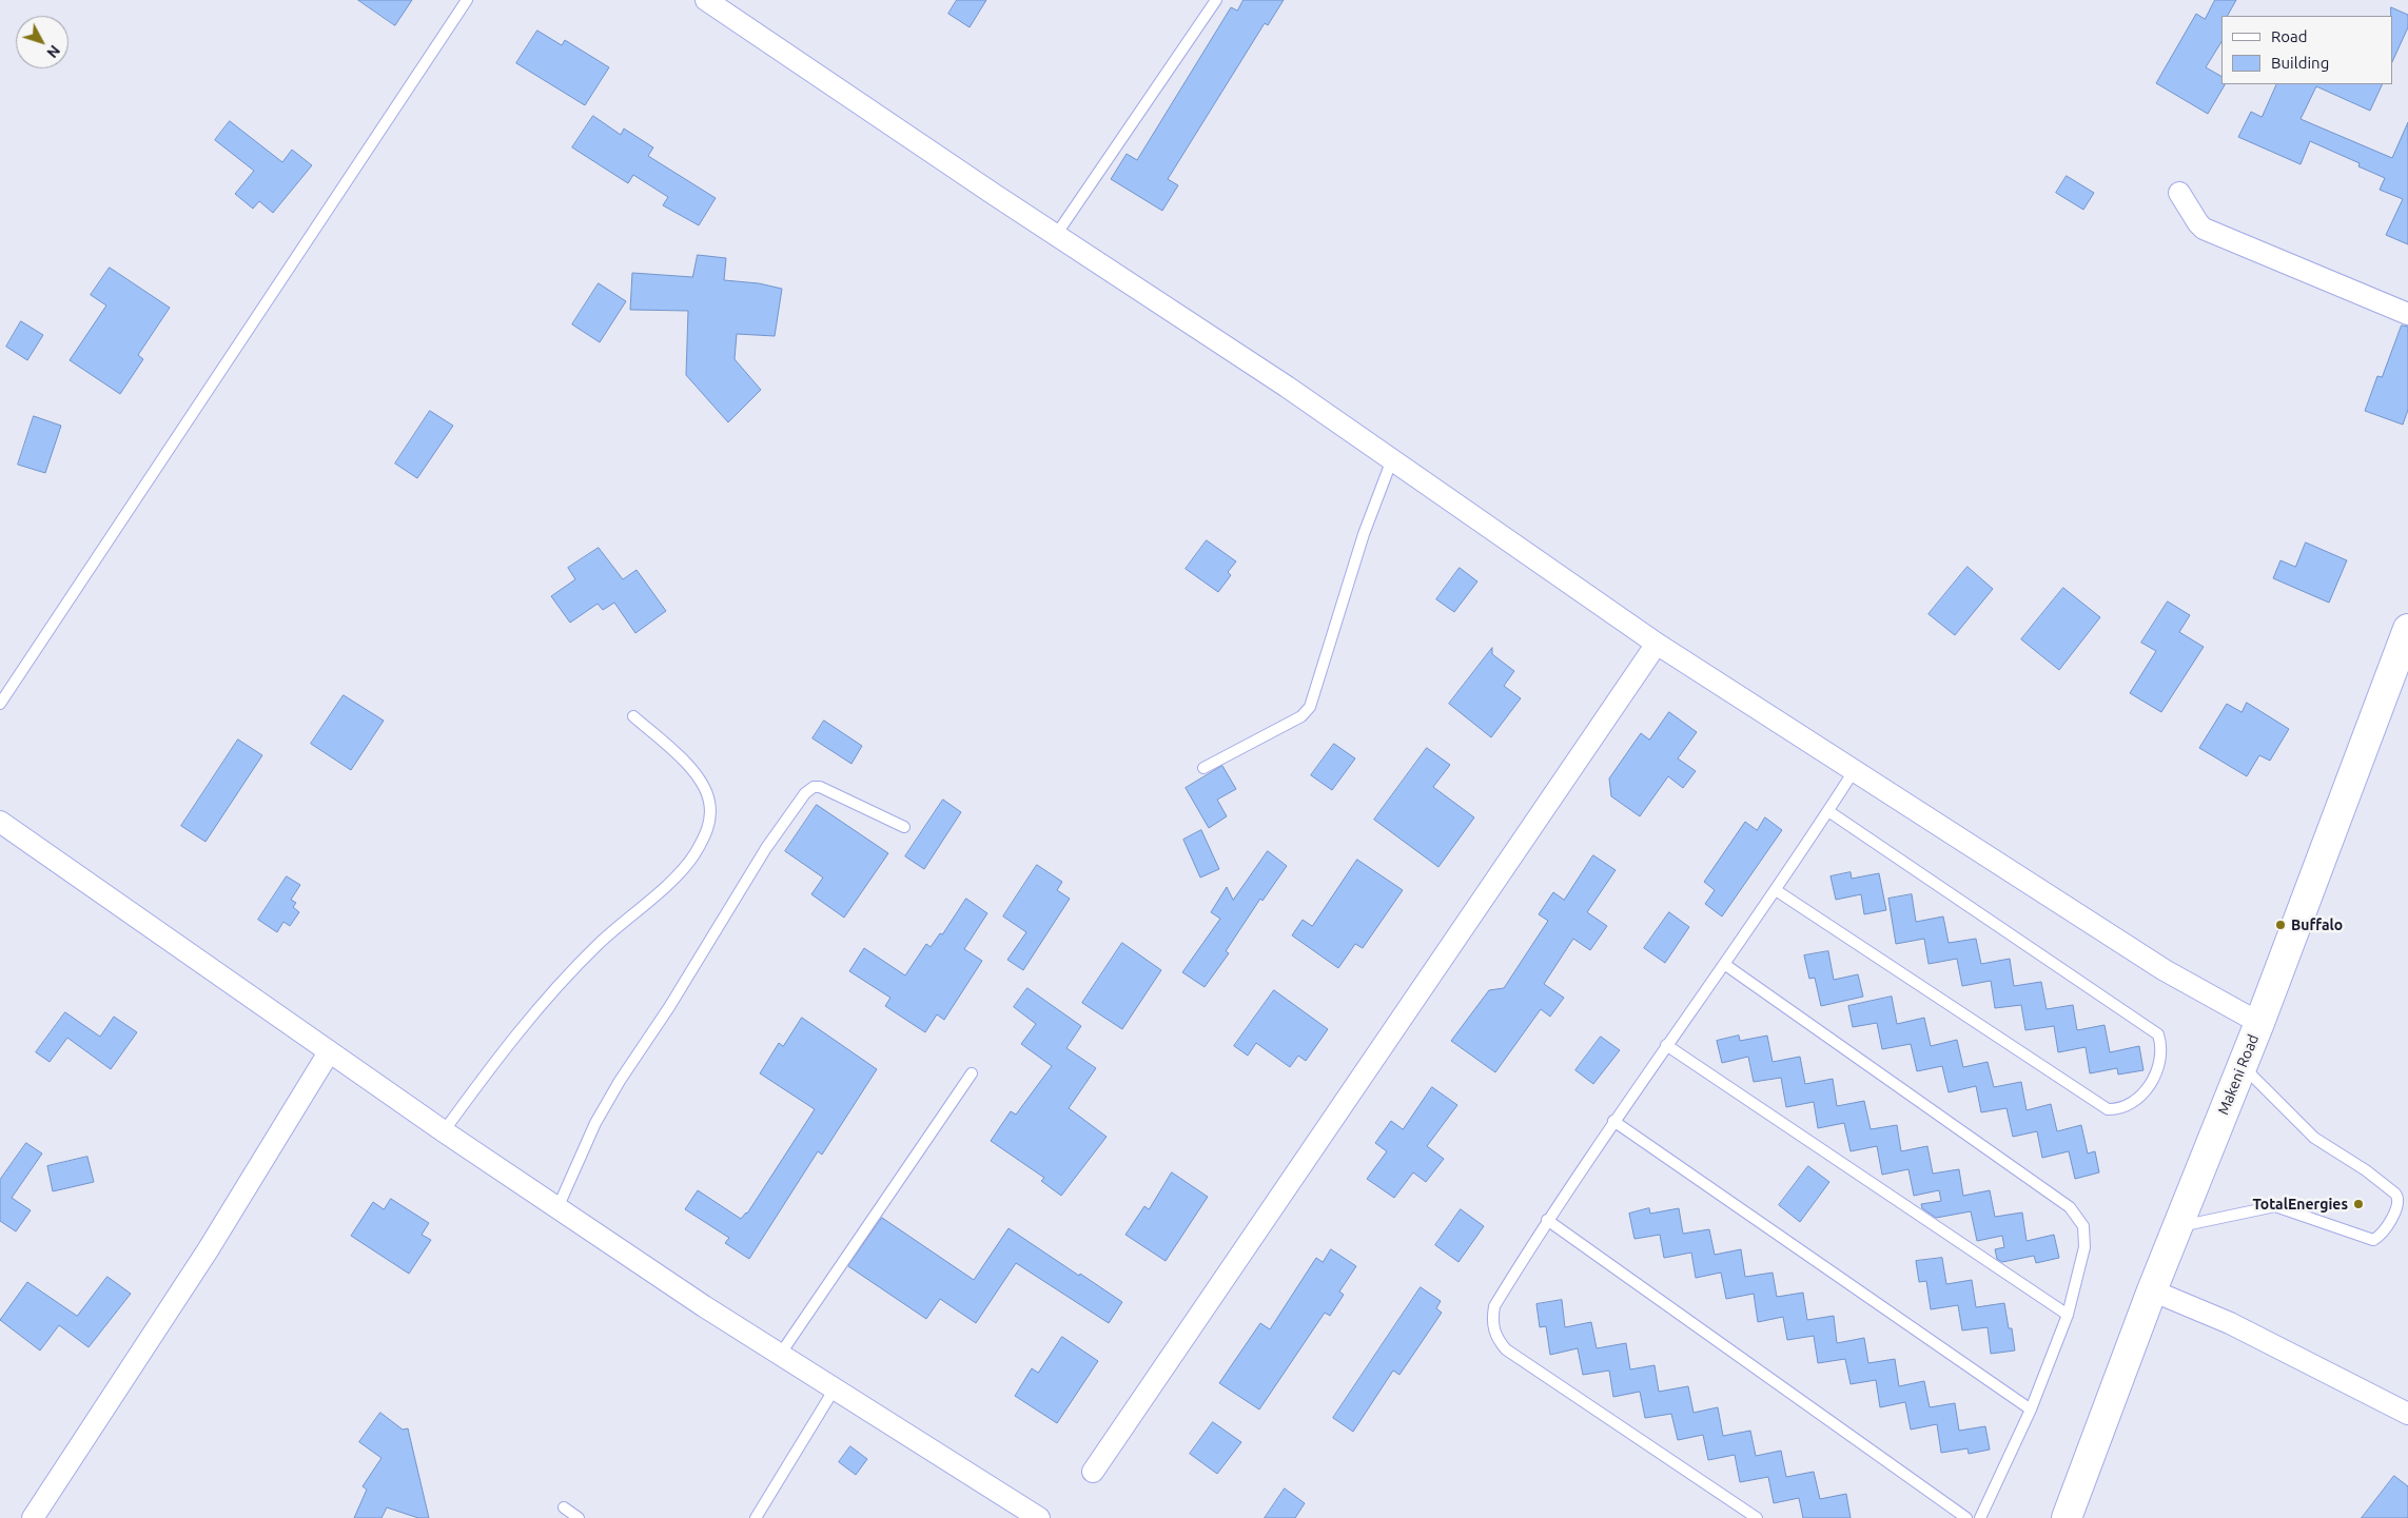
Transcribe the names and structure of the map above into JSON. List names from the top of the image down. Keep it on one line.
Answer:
{"streets":{"main road":["Makeni Road"]},"places":["Buffalo","TotalEnergies"],"legend":["Road","Building"],"north":"bottom right"}
